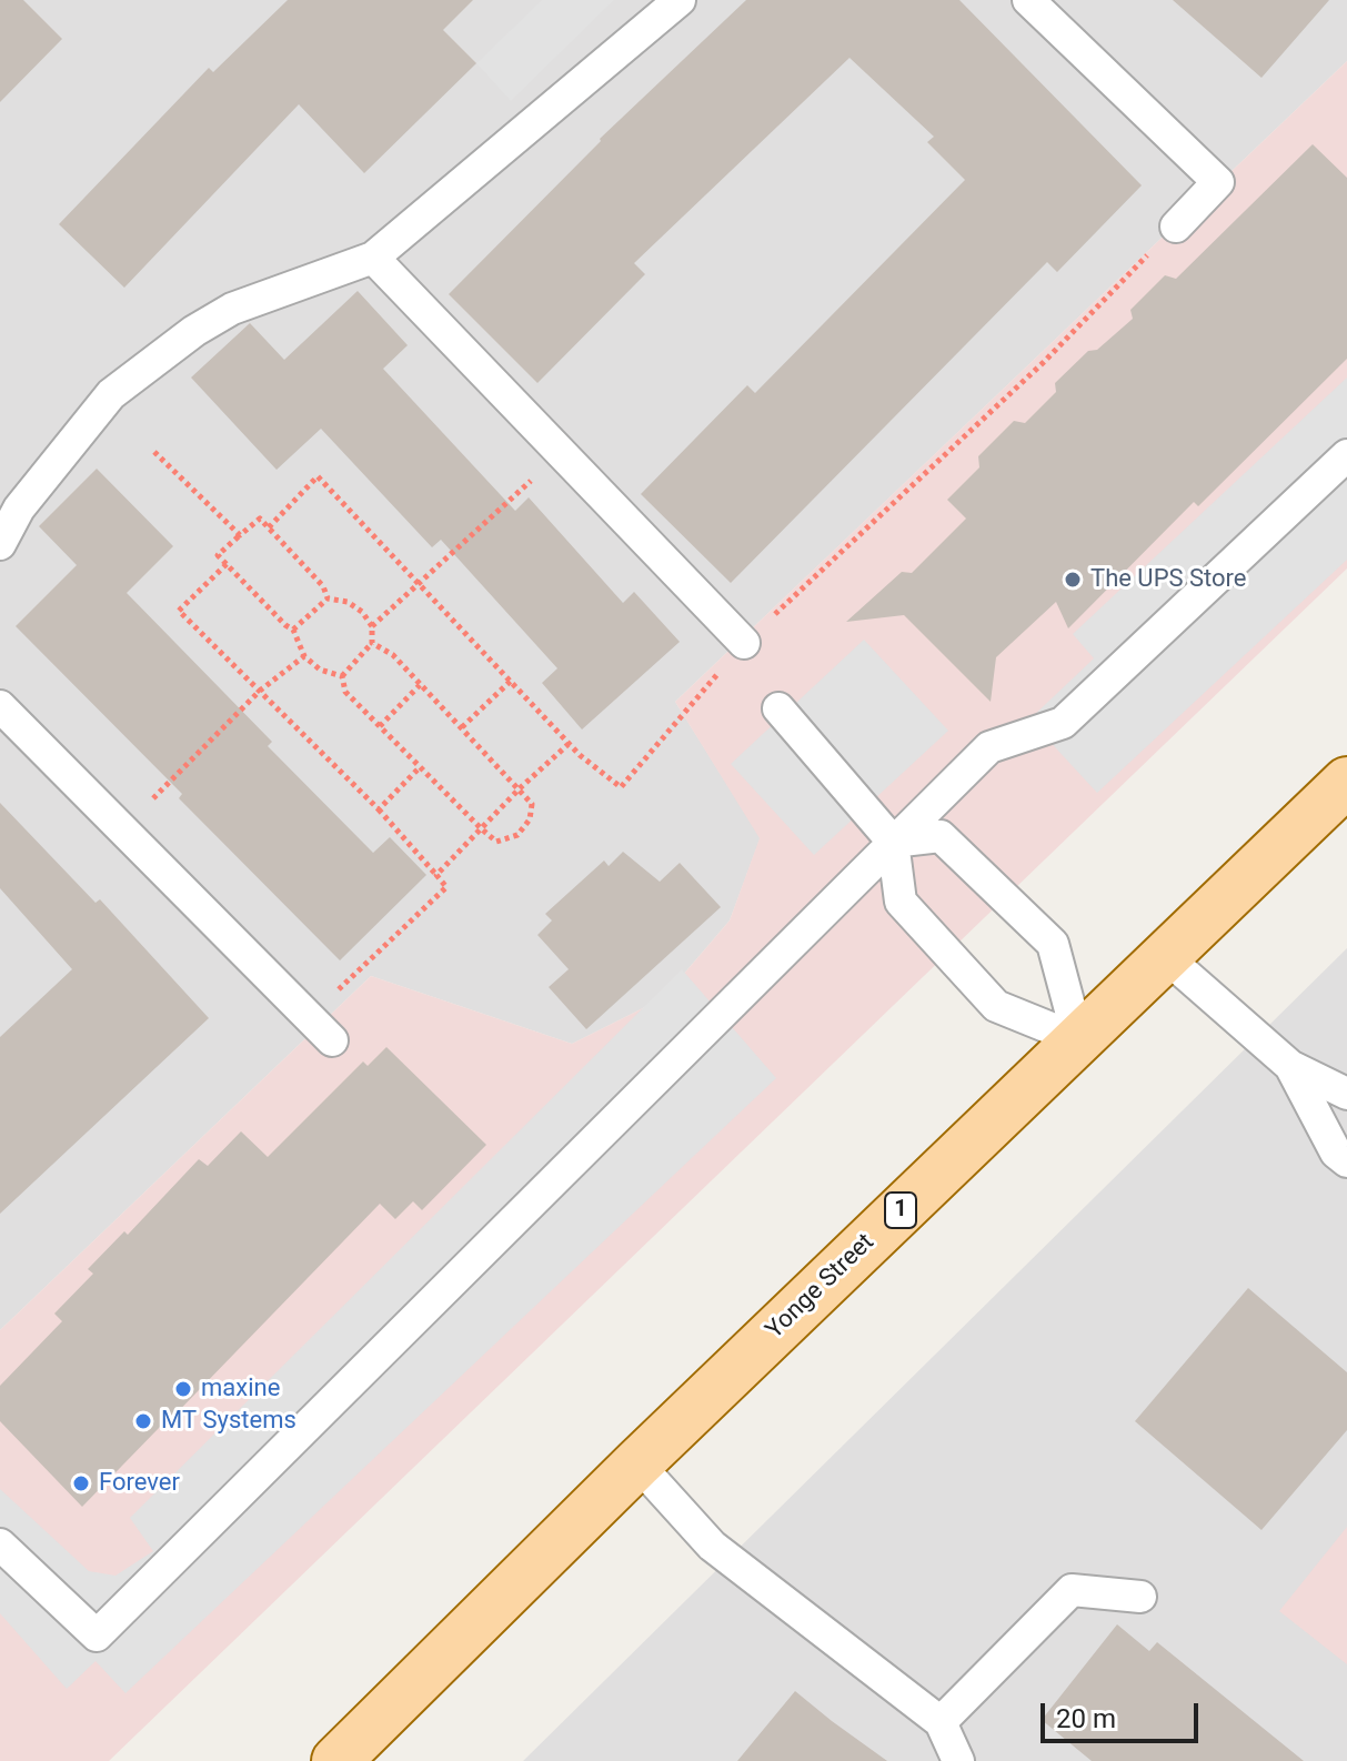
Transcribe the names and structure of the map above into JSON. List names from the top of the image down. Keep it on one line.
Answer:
{"streets":{"main road":["1","Yonge Street"]},"places":["The UPS Store","maxine","MT Systems","Forever"],"scale_bar":"20 m"}
